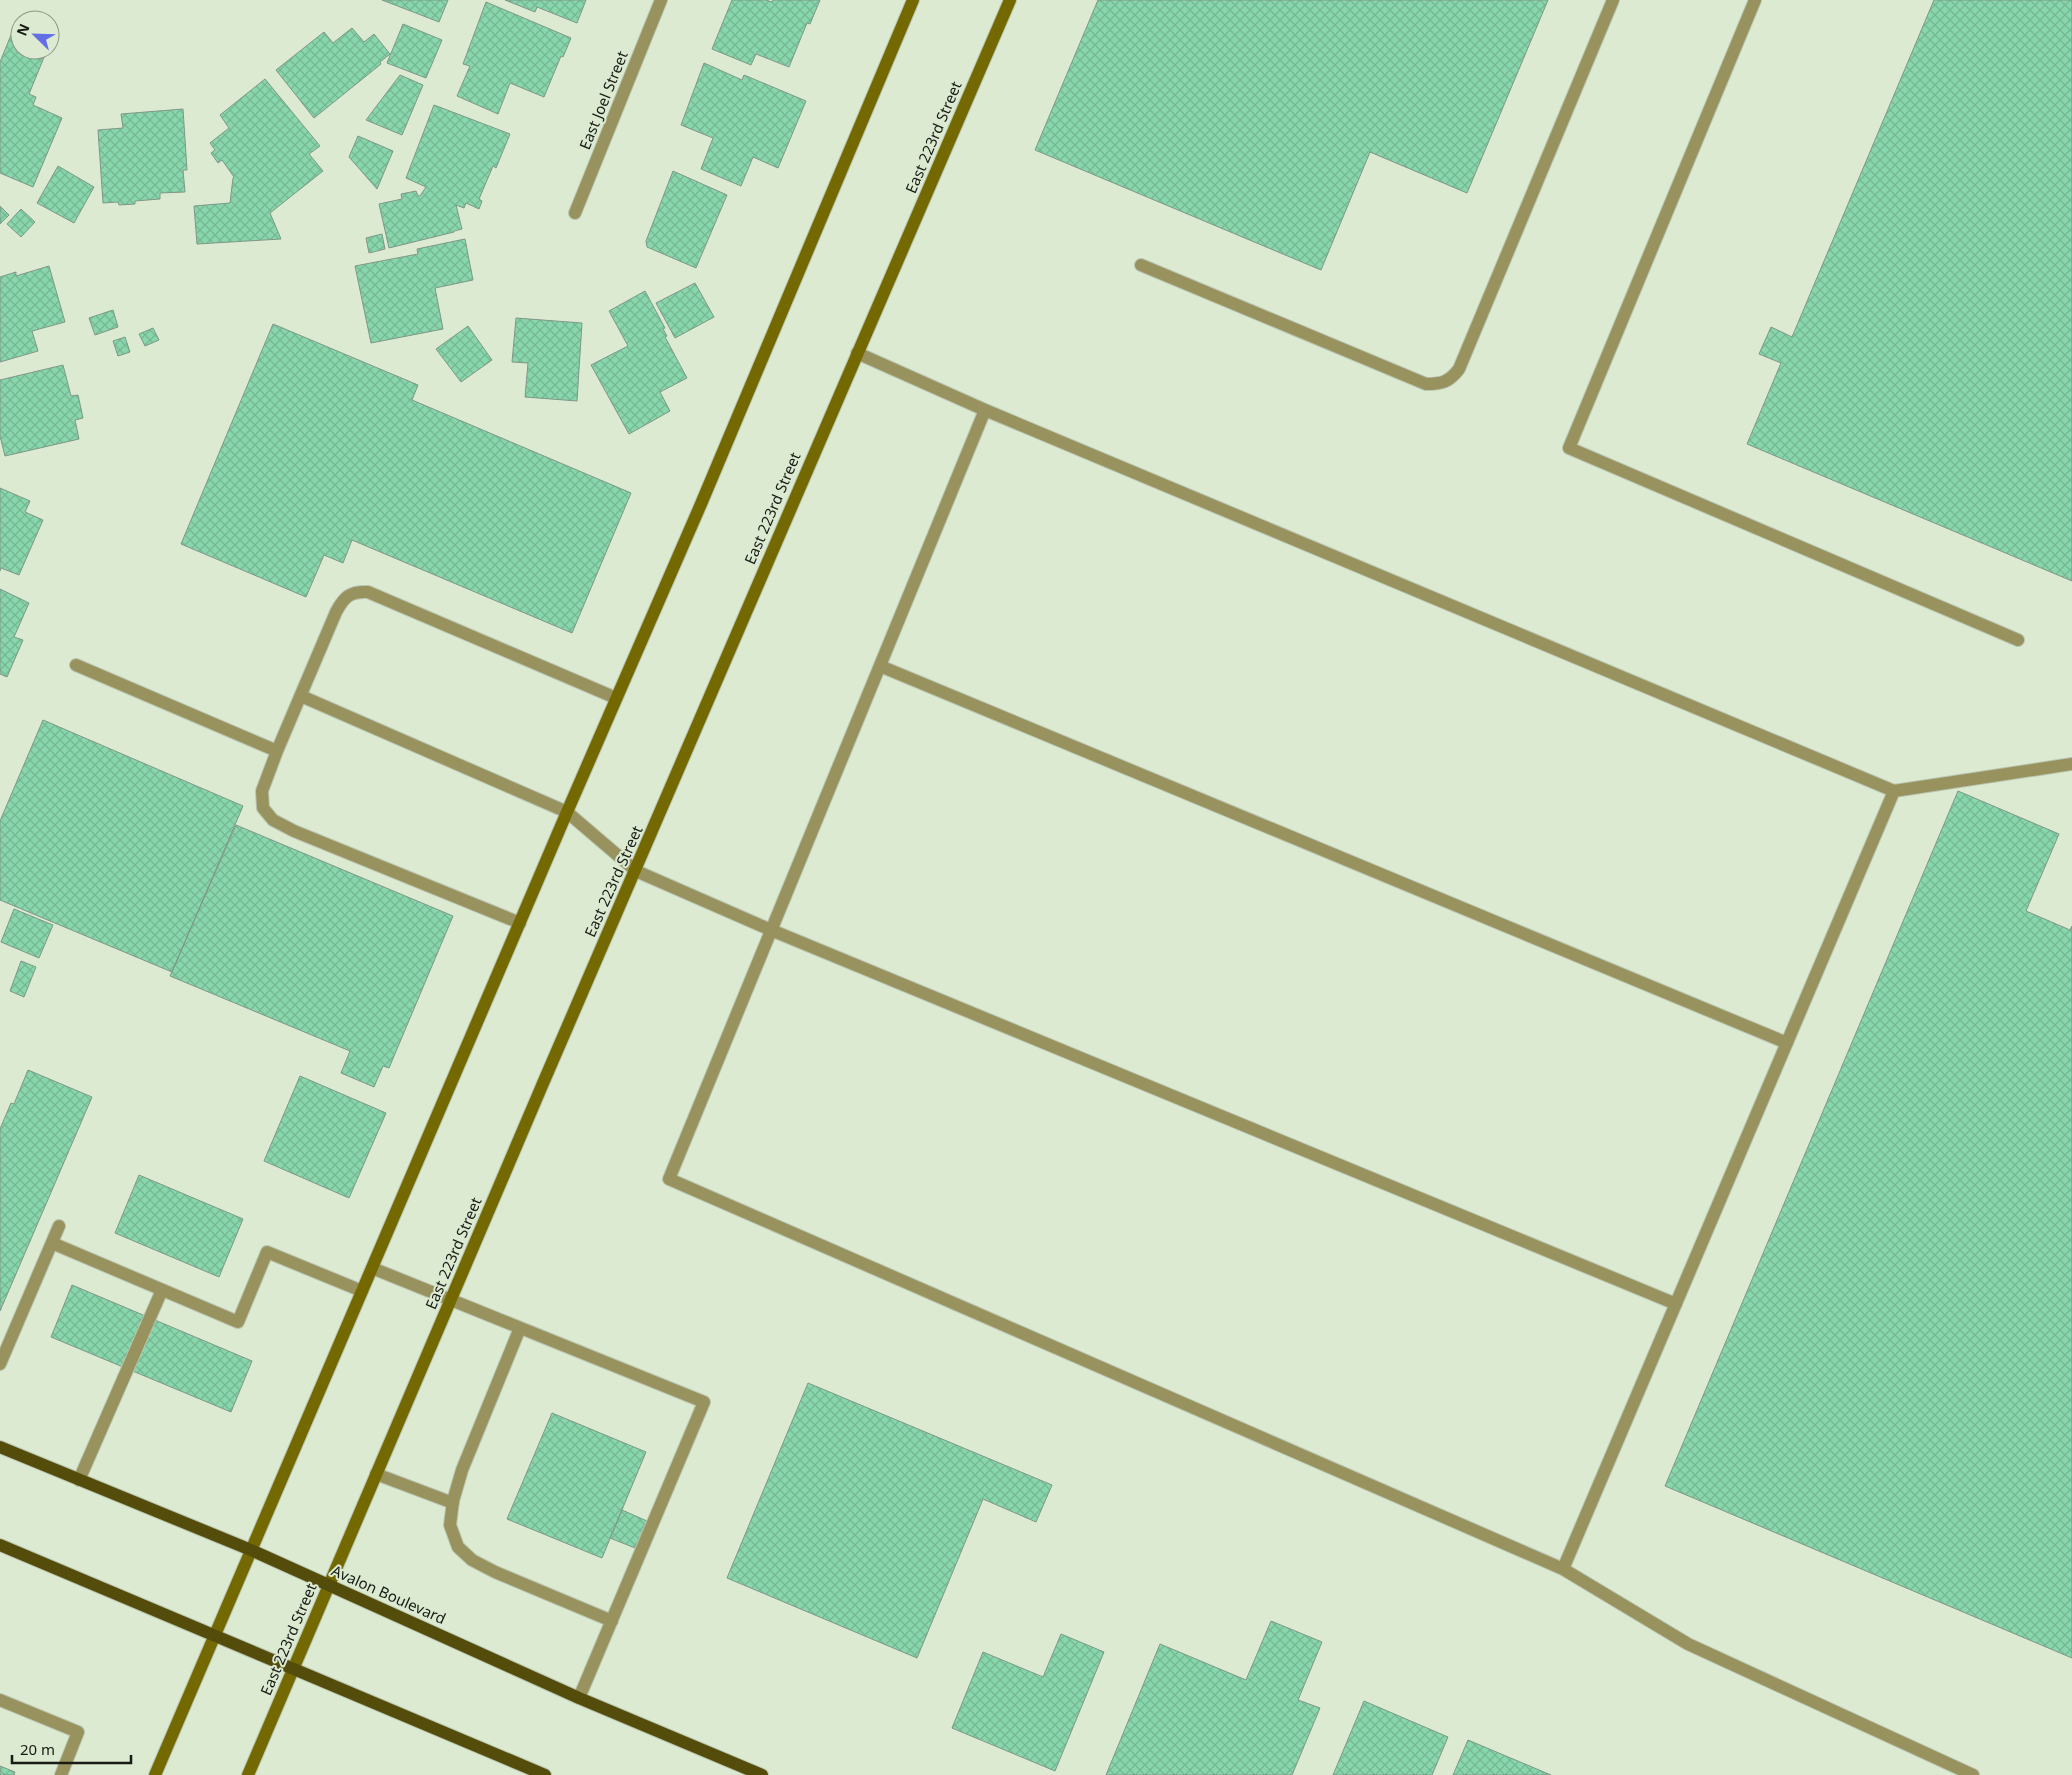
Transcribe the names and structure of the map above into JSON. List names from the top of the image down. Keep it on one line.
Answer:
{"streets":{"main road":["East 223rd Street","Avalon Boulevard"],"street":["East Joel Street"]},"crossings":[["East 223rd Street","Avalon Boulevard"]],"scale_bar":"20 m","north":"top left"}
